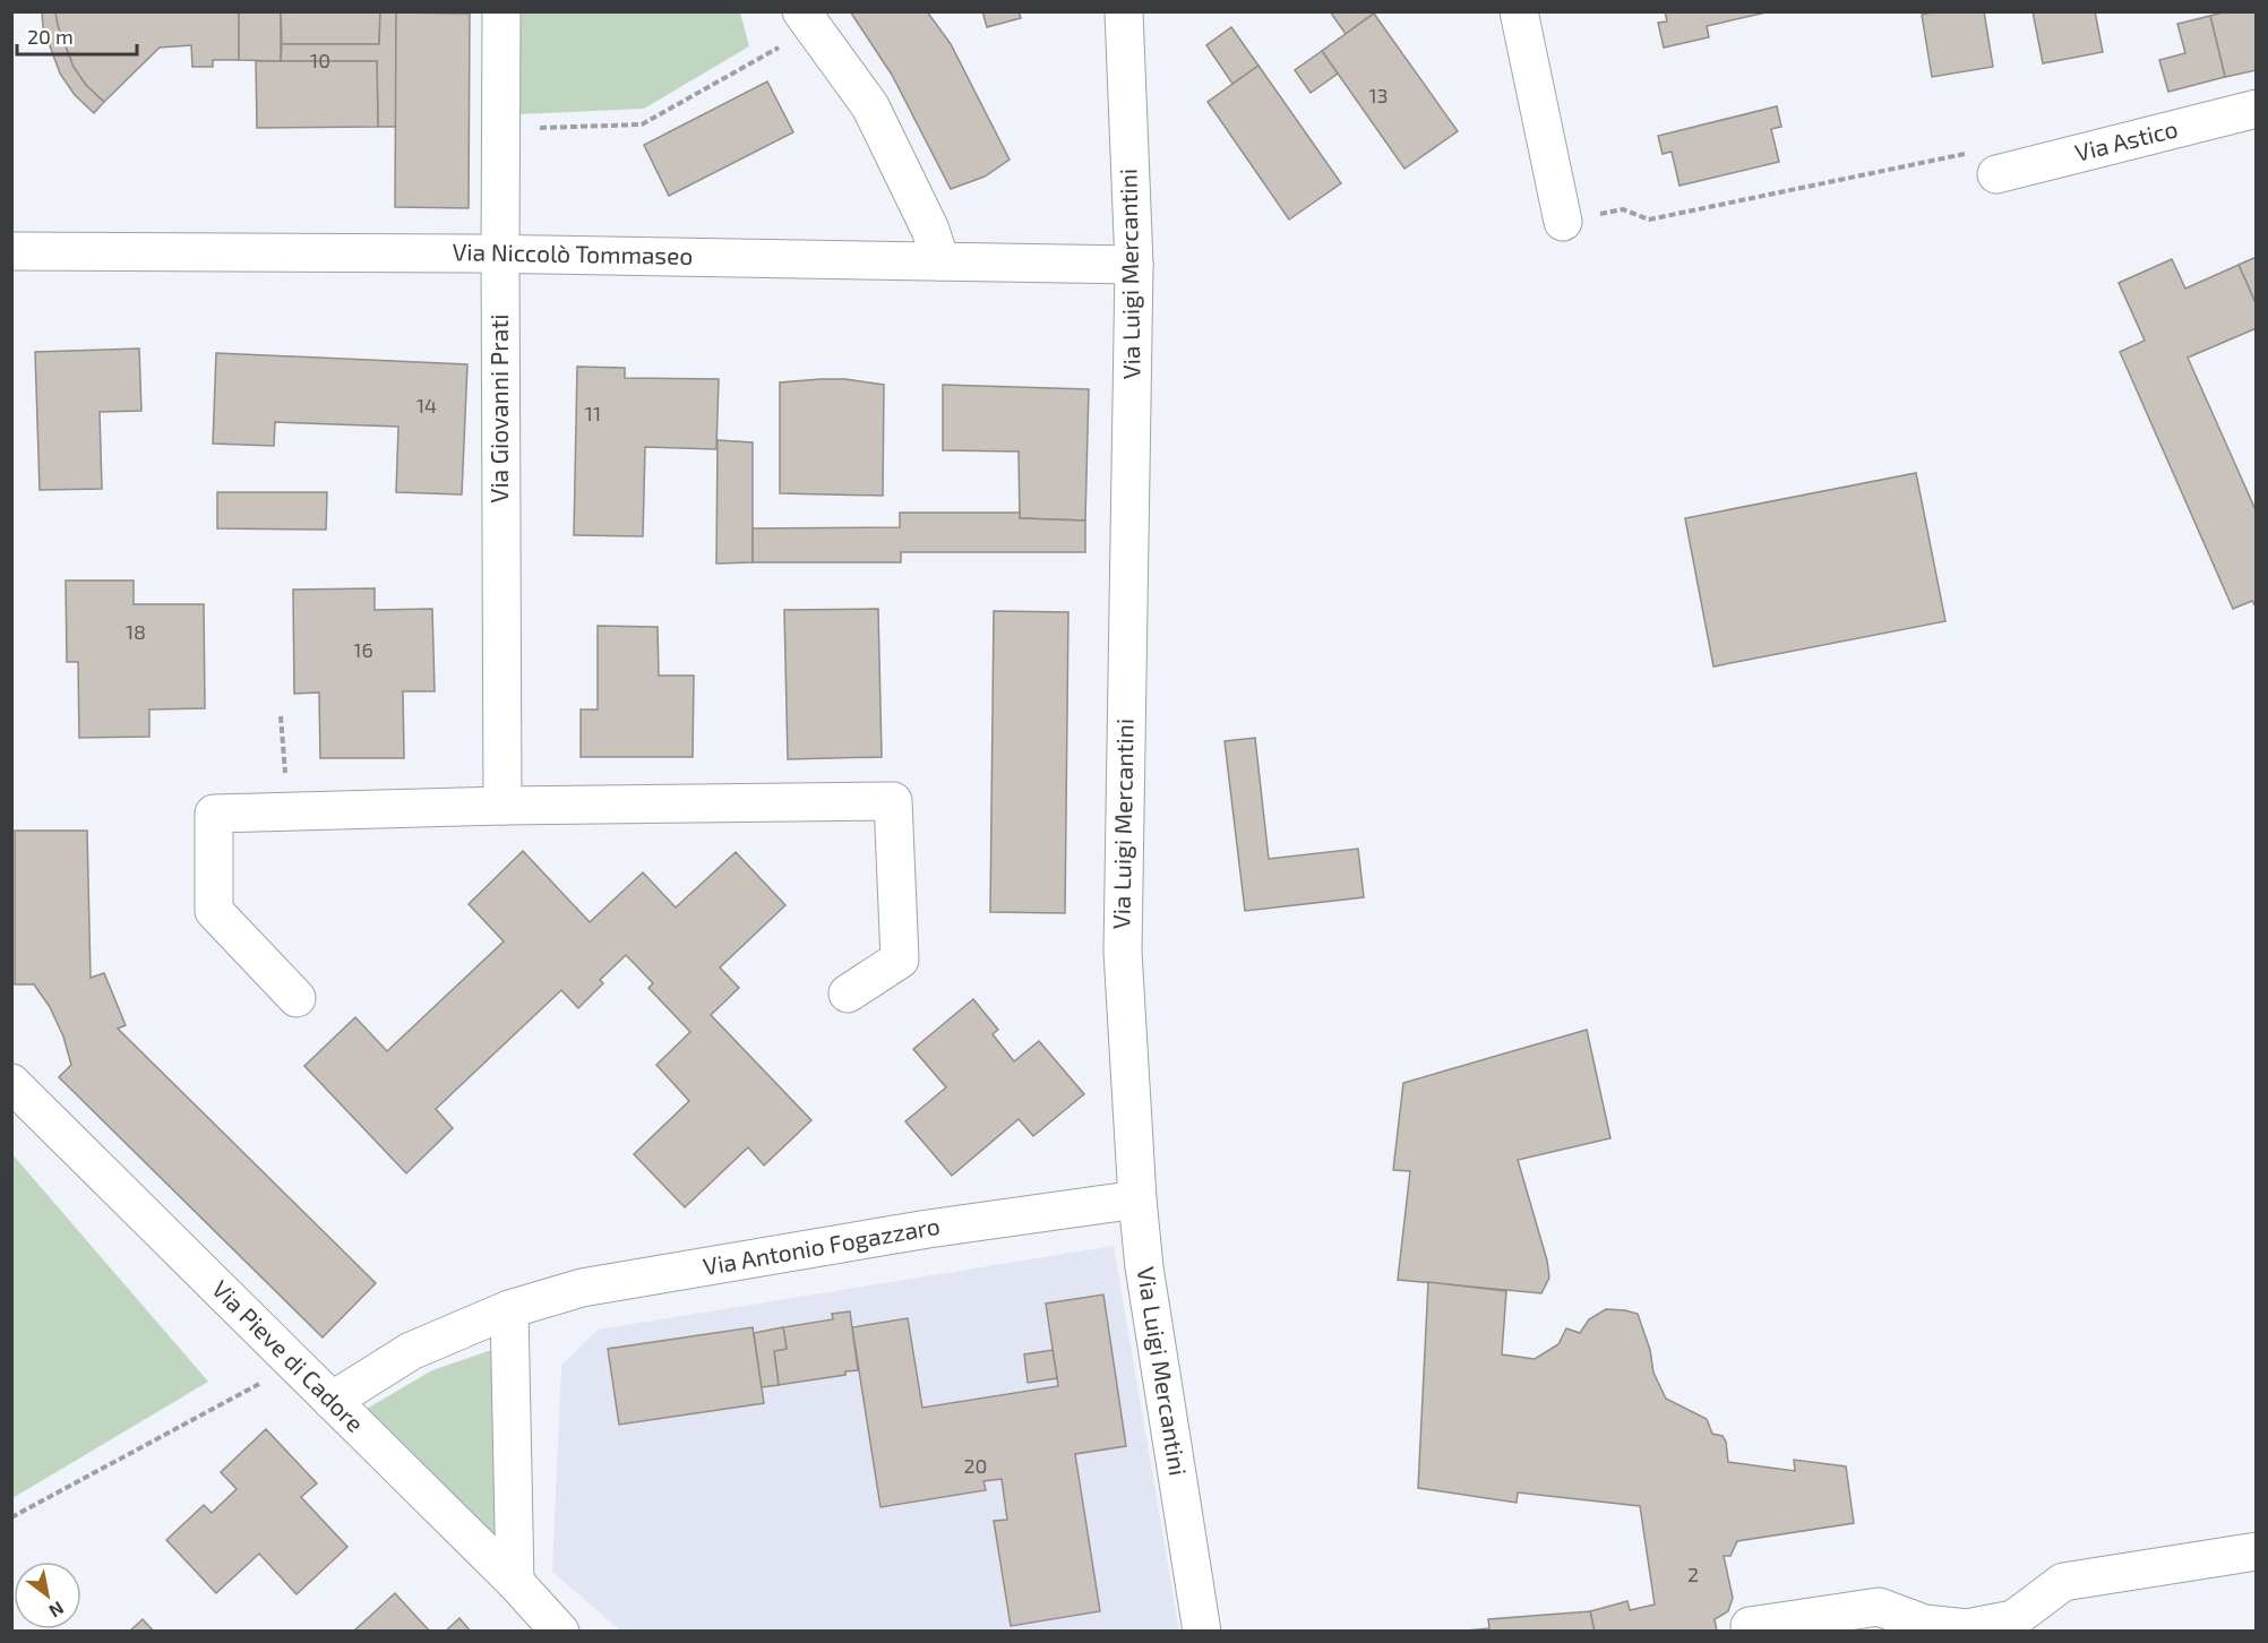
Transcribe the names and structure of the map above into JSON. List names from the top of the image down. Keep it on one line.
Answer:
{"streets":{"street":["Via Astico","Via Niccolò Tommaseo","Via Luigi Mercantini","Via Giovanni Prati","Via Antonio Fogazzaro","Via Pieve di Cadore"]},"crossings":[["Via Niccolò Tommaseo","Via Luigi Mercantini"],["Via Niccolò Tommaseo","Via Giovanni Prati"],["Via Luigi Mercantini","Via Antonio Fogazzaro"],["Via Antonio Fogazzaro","Via Pieve di Cadore"]],"house_numbers":["10","13","14","11","18","16","20","2"],"scale_bar":"20 m","north":"bottom right"}
